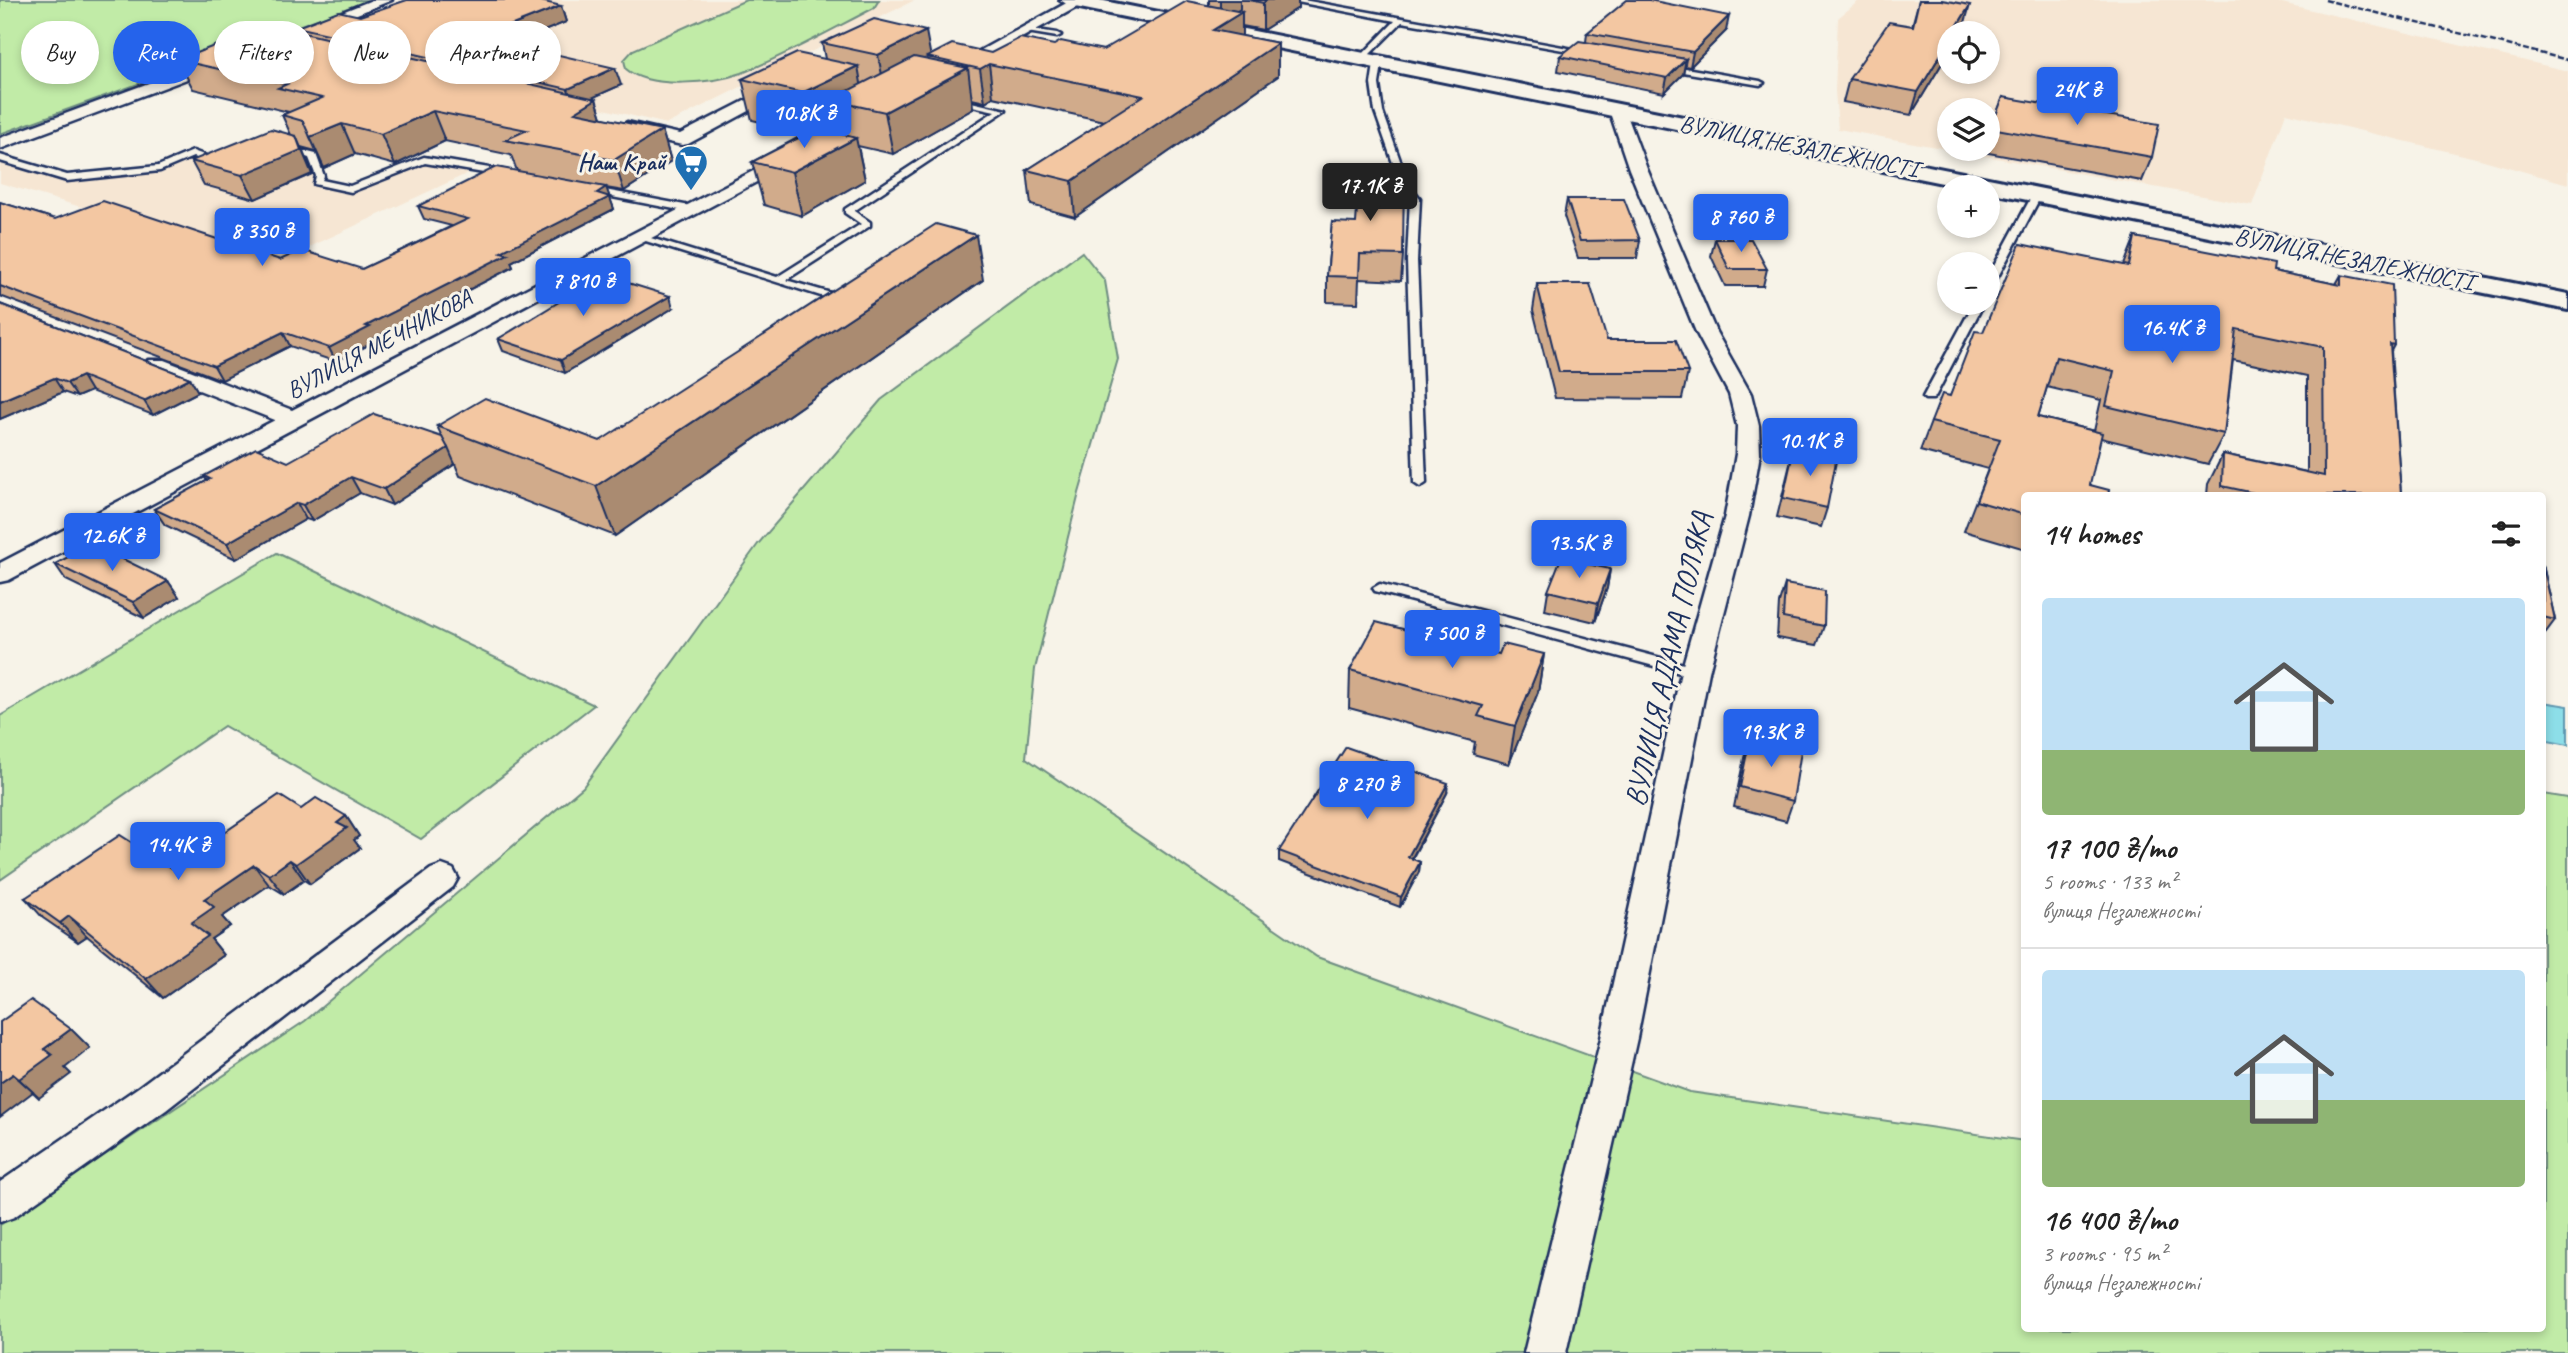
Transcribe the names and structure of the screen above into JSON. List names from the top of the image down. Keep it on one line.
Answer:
{"streets":{"main road":["ВУЛИЦЯ НЕЗАЛЕЖНОСТІ"],"street":["ВУЛИЦЯ МЕЧНИКОВА","ВУЛИЦЯ АДАМА ПОЛЯКА"]},"crossings":[["ВУЛИЦЯ НЕЗАЛЕЖНОСТІ","ВУЛИЦЯ АДАМА ПОЛЯКА"]],"places":{"supermarket":["Наш Край"]},"page":{"map_buttons":["+","−"],"chip":["Buy","Rent","Filters","New","Apartment"],"price":["24K ₴","10.8K ₴","17.1K ₴","8 760 ₴","8 350 ₴","7 810 ₴","16.4K ₴","10.1K ₴","12.6K ₴","13.5K ₴","7 500 ₴","19.3K ₴","8 270 ₴","14.4K ₴"],"heading":"14 homes","list":[{"name":"17 100 ₴/mo","note":"5 rooms · 133 m² · вулиця Незалежності"},{"name":"16 400 ₴/mo","note":"3 rooms · 95 m² · вулиця Незалежності"}]}}
